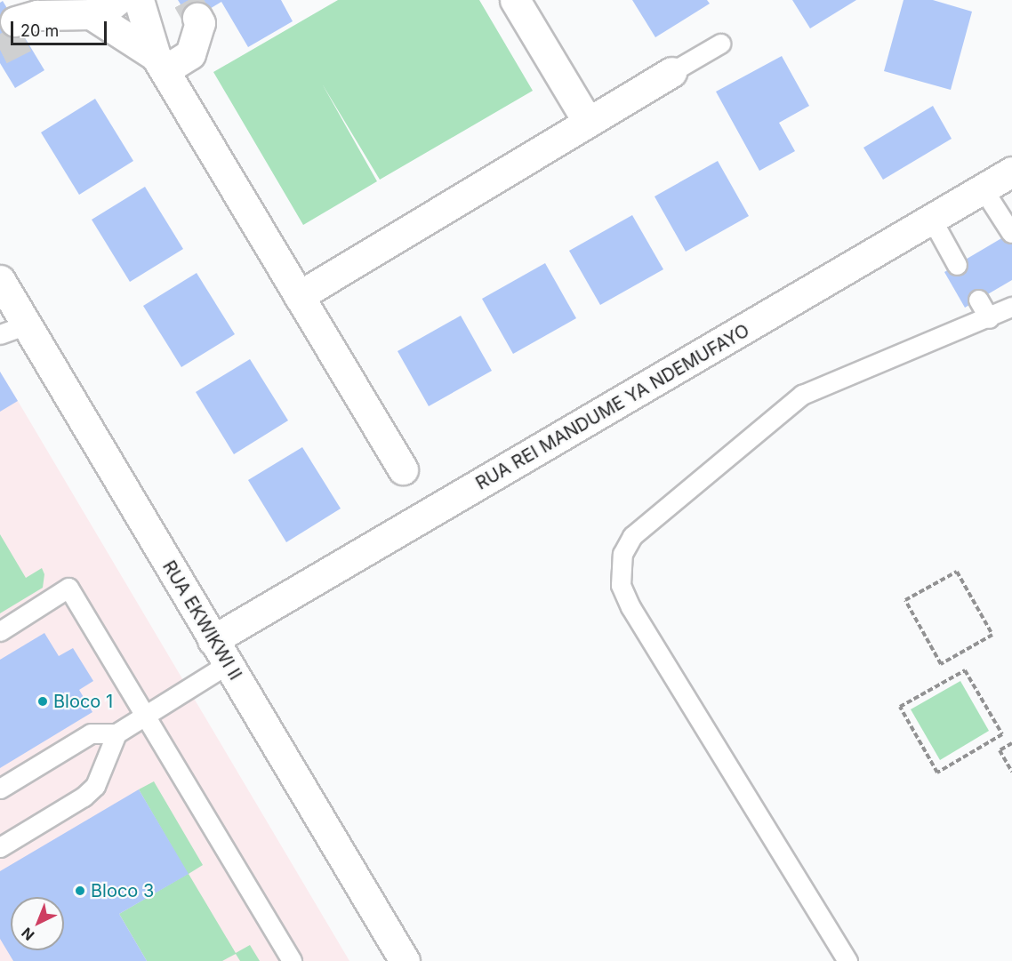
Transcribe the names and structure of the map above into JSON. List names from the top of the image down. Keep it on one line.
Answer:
{"streets":{"street":["RUA REI MANDUME YA NDEMUFAYO","RUA EKWIKWI II"]},"crossings":[["RUA REI MANDUME YA NDEMUFAYO","RUA EKWIKWI II"]],"places":["Bloco 1","Bloco 3"],"scale_bar":"20 m","north":"bottom left"}
